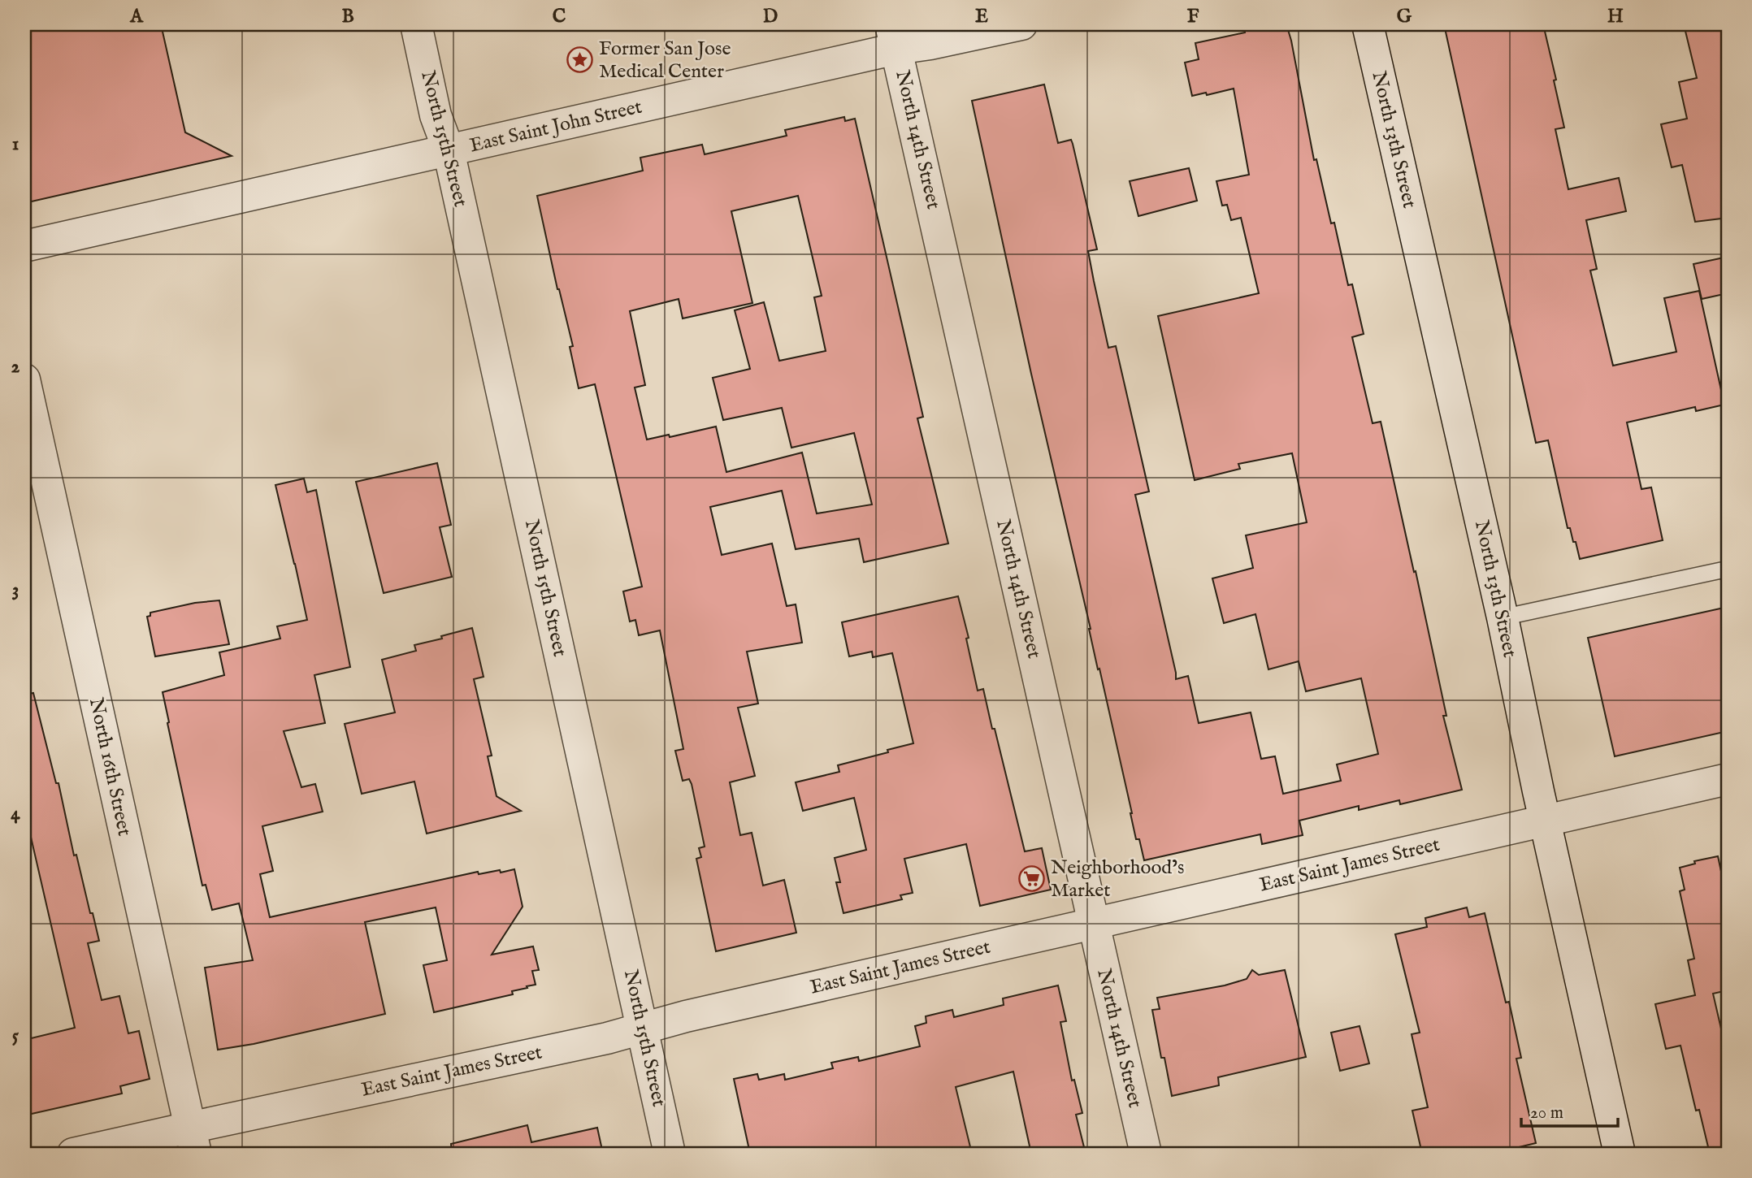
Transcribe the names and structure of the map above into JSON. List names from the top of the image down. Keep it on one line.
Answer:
{"streets":{"street":["East Saint John Street","North 15th Street","North 14th Street","North 13th Street","North 16th Street","East Saint James Street"]},"crossings":[["East Saint John Street","North 15th Street"],["East Saint John Street","North 14th Street"],["North 15th Street","East Saint James Street"],["North 14th Street","East Saint James Street"],["North 13th Street","East Saint James Street"],["North 16th Street","East Saint James Street"]],"places":{"place":["Former San Jose Medical Center"],"supermarket":["Neighborhood’s Market"]},"scale_bar":"20 m","grid":{"columns":["A","B","C","D","E","F","G","H"],"rows":["1","2","3","4","5"]}}
